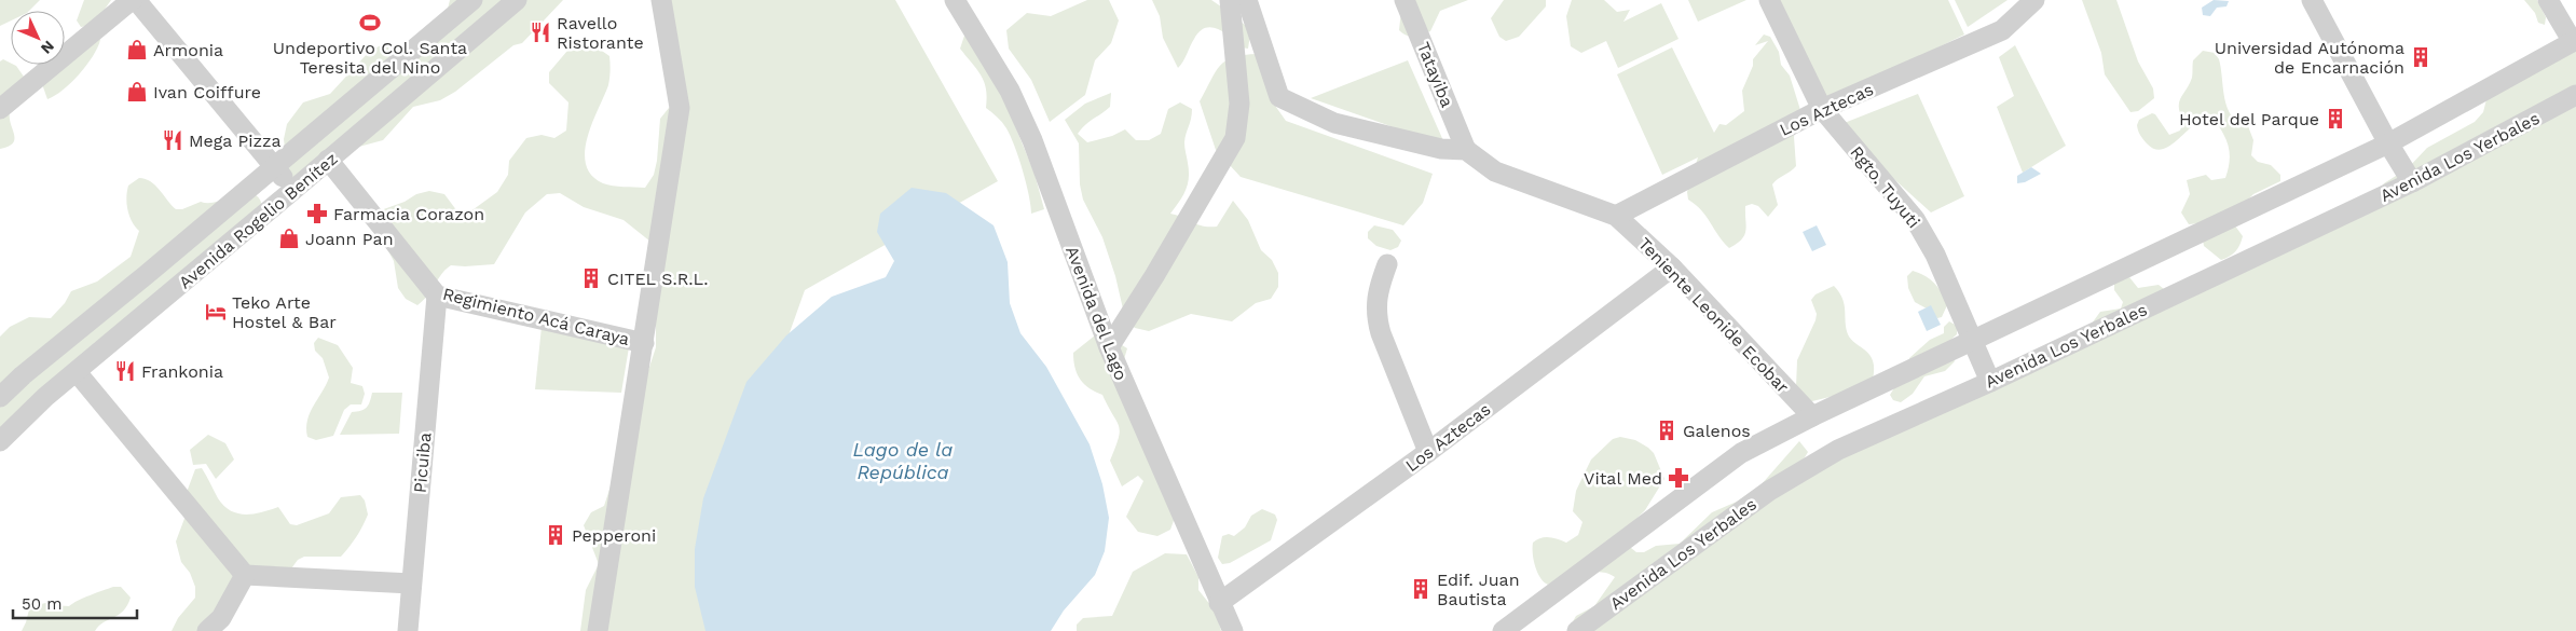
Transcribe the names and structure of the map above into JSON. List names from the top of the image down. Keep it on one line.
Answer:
{"streets":{"street":["Tatayiba","Los Aztecas","Avenida Los Yerbales","Rgto. Tuyuti","Avenida Rogelio Benítez","Avenida del Lago","Teniente Leonide Ecobar","Regimiento Acá Caraya","Picuiba"]},"crossings":[["Los Aztecas","Rgto. Tuyuti"],["Los Aztecas","Avenida del Lago"],["Los Aztecas","Teniente Leonide Ecobar"],["Avenida Los Yerbales","Rgto. Tuyuti"],["Avenida Rogelio Benítez","Regimiento Acá Caraya"],["Regimiento Acá Caraya","Picuiba"]],"water":["Lago de la República"],"places":{"sports":["Undeportivo Col. Santa Teresita del Nino"],"restaurant":["Ravello Ristorante","Mega Pizza","Frankonia"],"shop":["Armonia","Ivan Coiffure","Joann Pan"],"building":["Universidad Autónoma de Encarnación","Hotel del Parque","CITEL S.R.L.","Galenos","Pepperoni","Edif. Juan Bautista"],"pharmacy":["Farmacia Corazon","Vital Med"],"hotel":["Teko Arte Hostel & Bar"]},"scale_bar":"50 m","north":"bottom right"}
